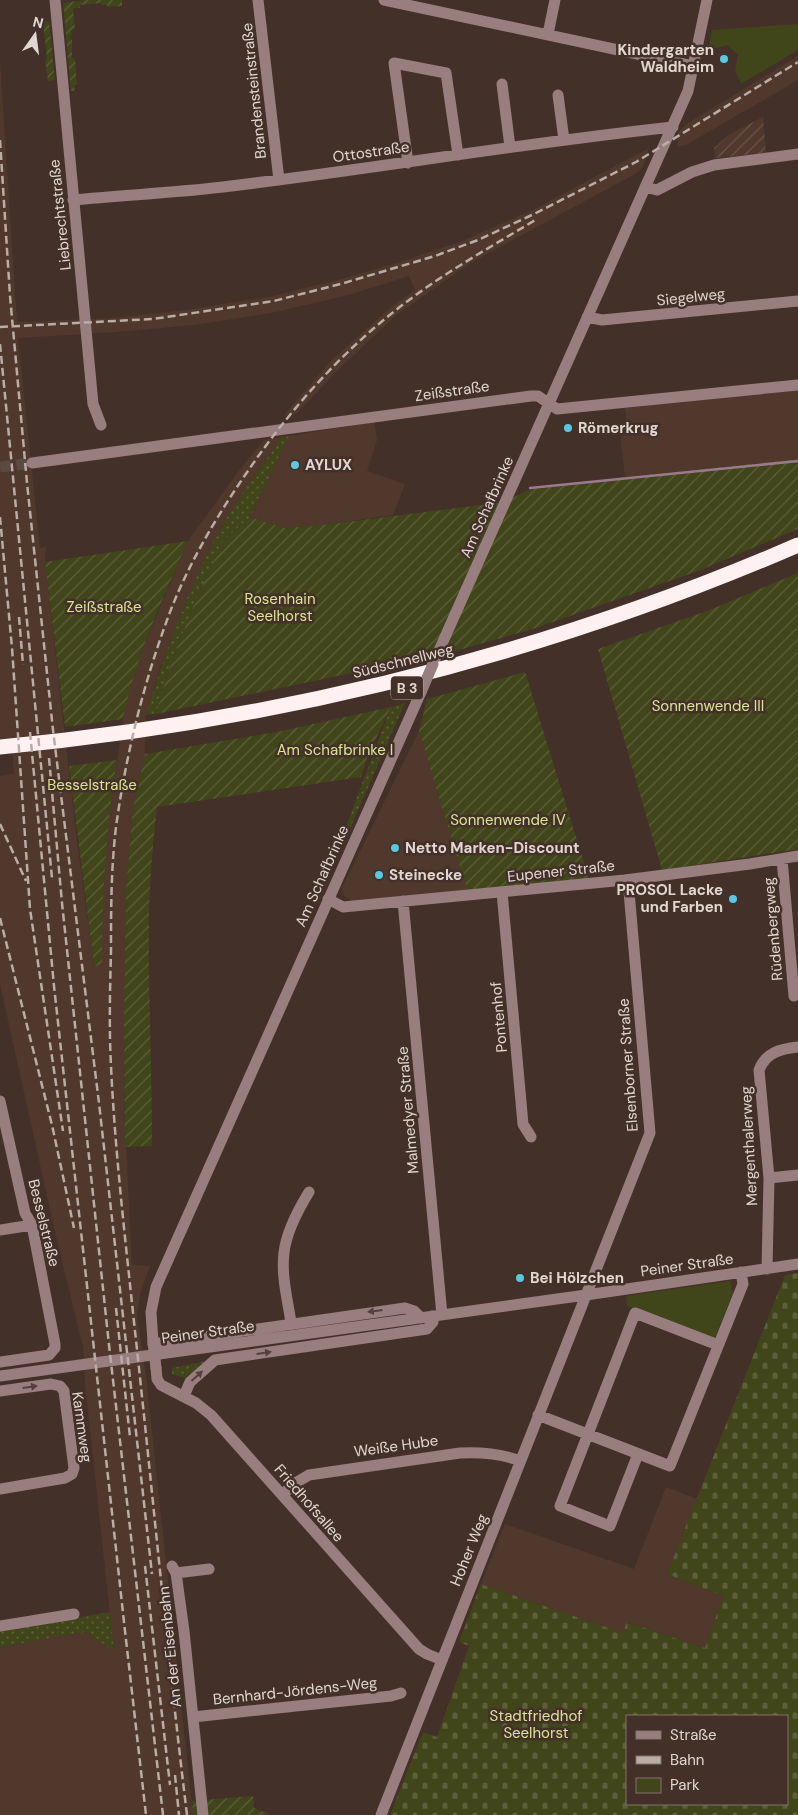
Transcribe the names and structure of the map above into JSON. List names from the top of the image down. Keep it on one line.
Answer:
{"streets":{"highway":["Südschnellweg","B 3"],"street":["Brandensteinstraße","Ottostraße","Liebrechtstraße","Siegelweg","Zeißstraße","Am Schafbrinke","Eupener Straße","Rüdenbergweg","Pontenhof","Elsenborner Straße","Malmedyer Straße","Mergenthalerweg","Besselstraße","Peiner Straße","Kammweg","Weiße Hube","Friedhofsallee","Hoher Weg","An der Eisenbahn","Bernhard-Jördens-Weg"]},"crossings":[["Brandensteinstraße","Ottostraße"],["Ottostraße","Liebrechtstraße"],["Ottostraße","Am Schafbrinke"],["Siegelweg","Am Schafbrinke"],["Zeißstraße","Am Schafbrinke"],["Am Schafbrinke","Eupener Straße"],["Am Schafbrinke","Peiner Straße"],["Am Schafbrinke","Friedhofsallee"],["Eupener Straße","Rüdenbergweg"],["Eupener Straße","Pontenhof"],["Eupener Straße","Elsenborner Straße"],["Eupener Straße","Malmedyer Straße"],["Elsenborner Straße","Peiner Straße"],["Elsenborner Straße","Hoher Weg"],["Malmedyer Straße","Peiner Straße"],["Mergenthalerweg","Peiner Straße"],["Peiner Straße","Friedhofsallee"],["Peiner Straße","Hoher Weg"],["Weiße Hube","Friedhofsallee"],["Weiße Hube","Hoher Weg"],["Friedhofsallee","Hoher Weg"],["An der Eisenbahn","Bernhard-Jördens-Weg"]],"parks":["Rosenhain Seelhorst","Zeißstraße","Sonnenwende III","Am Schafbrinke I","Besselstraße","Sonnenwende IV","Stadtfriedhof Seelhorst"],"places":["Kindergarten Waldheim","Römerkrug","AYLUX","Netto Marken-Discount","Steinecke","PROSOL Lacke und Farben","Bei Hölzchen"],"legend":["Straße","Bahn","Park"],"north":"top"}
